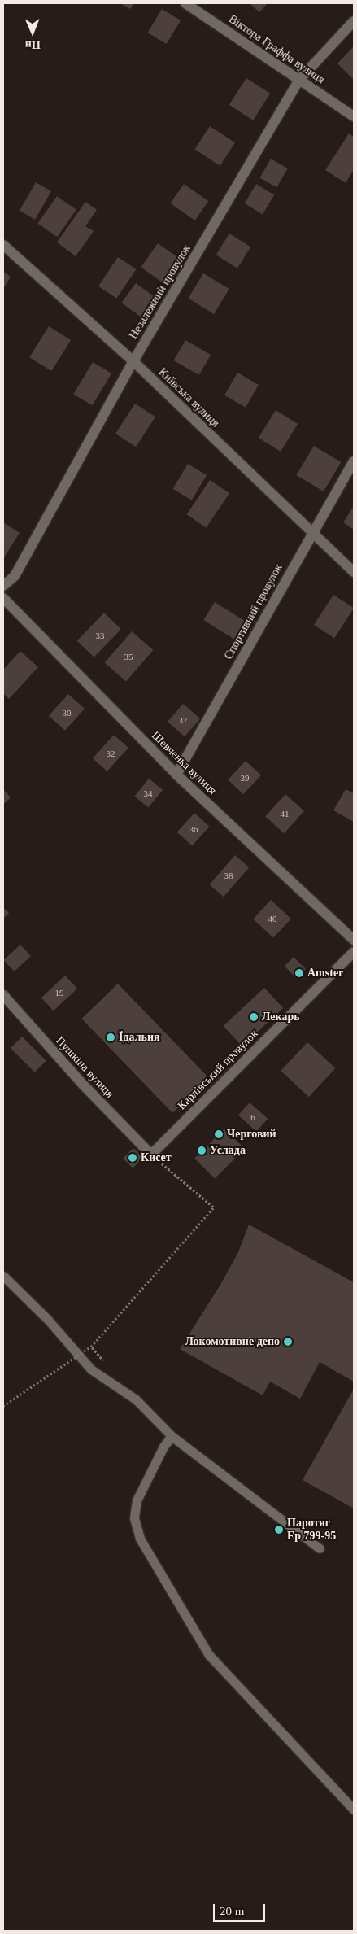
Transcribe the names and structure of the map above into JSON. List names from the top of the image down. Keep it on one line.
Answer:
{"streets":{"street":["Віктора Граффа вулиця","Незалежний провулок","Київська вулиця","Спортивний провулок","Шевченка вулиця","Пушкіна вулиця","Карлівський провулок"]},"crossings":[["Віктора Граффа вулиця","Незалежний провулок"],["Незалежний провулок","Київська вулиця"],["Київська вулиця","Спортивний провулок"],["Спортивний провулок","Шевченка вулиця"],["Пушкіна вулиця","Карлівський провулок"]],"places":["Amster","Лекарь","Їдальня","Черговий","Услада","Кисет","Локомотивне депо","Паротяг Ер 799-95"],"house_numbers":["33","35","30","37","32","39","34","41","36","38","40","19","6"],"scale_bar":"20 m","north":"bottom"}
